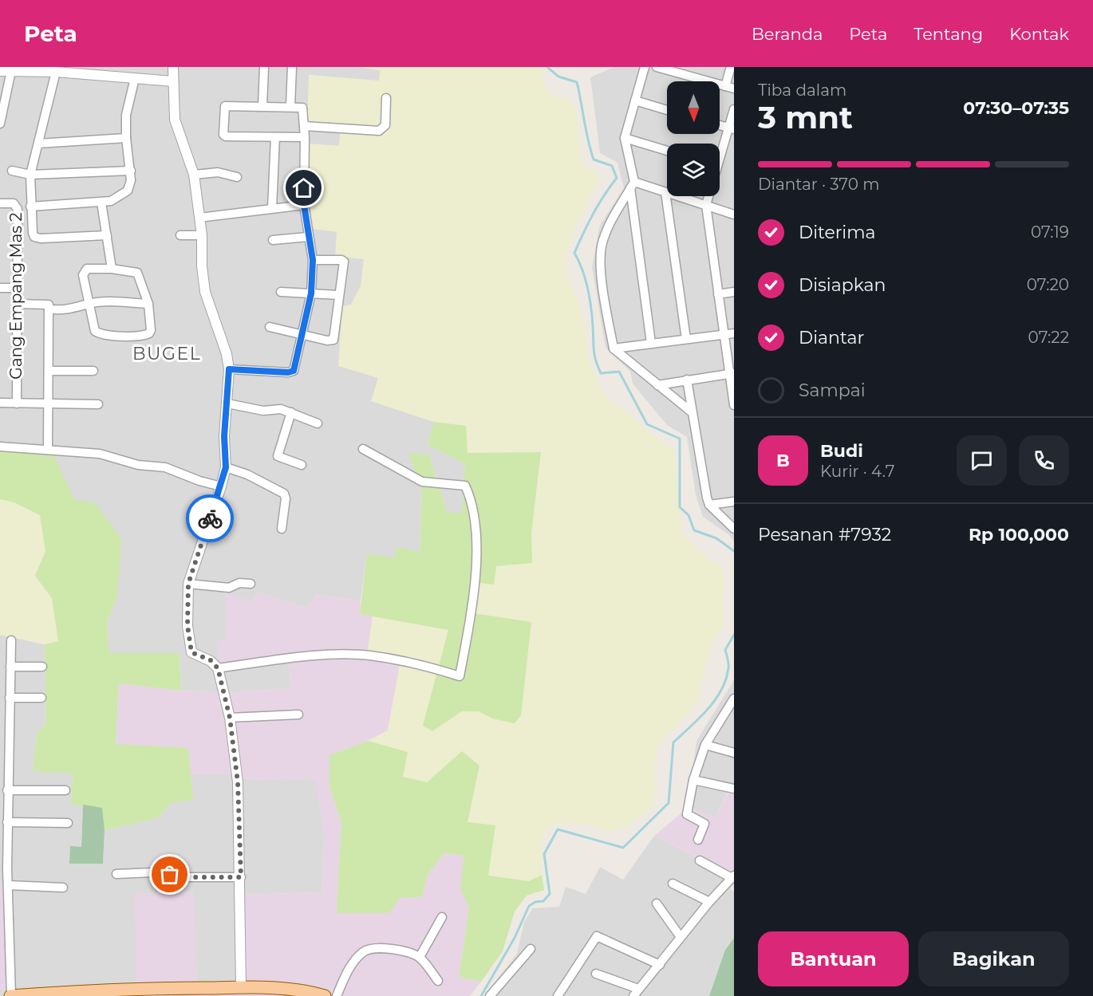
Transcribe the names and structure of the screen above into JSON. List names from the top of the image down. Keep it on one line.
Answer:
{"streets":{"street":["Gang Empang Mas 2"]},"districts":["BUGEL"],"north":"bottom","page":{"header":"Peta","nav":["Beranda","Peta","Tentang","Kontak"],"heading":["3 mnt","Tiba dalam","07:30–07:35"],"panel":["Budi","Kurir · 4.7","Pesanan #7932","Rp 100,000"],"bar":"Diantar · 370 m","list":[["Diterima","07:19"],["Disiapkan","07:20"],["Diantar","07:22"],"Sampai"],"round":"B","buttons":["Bantuan","Bagikan"]}}
